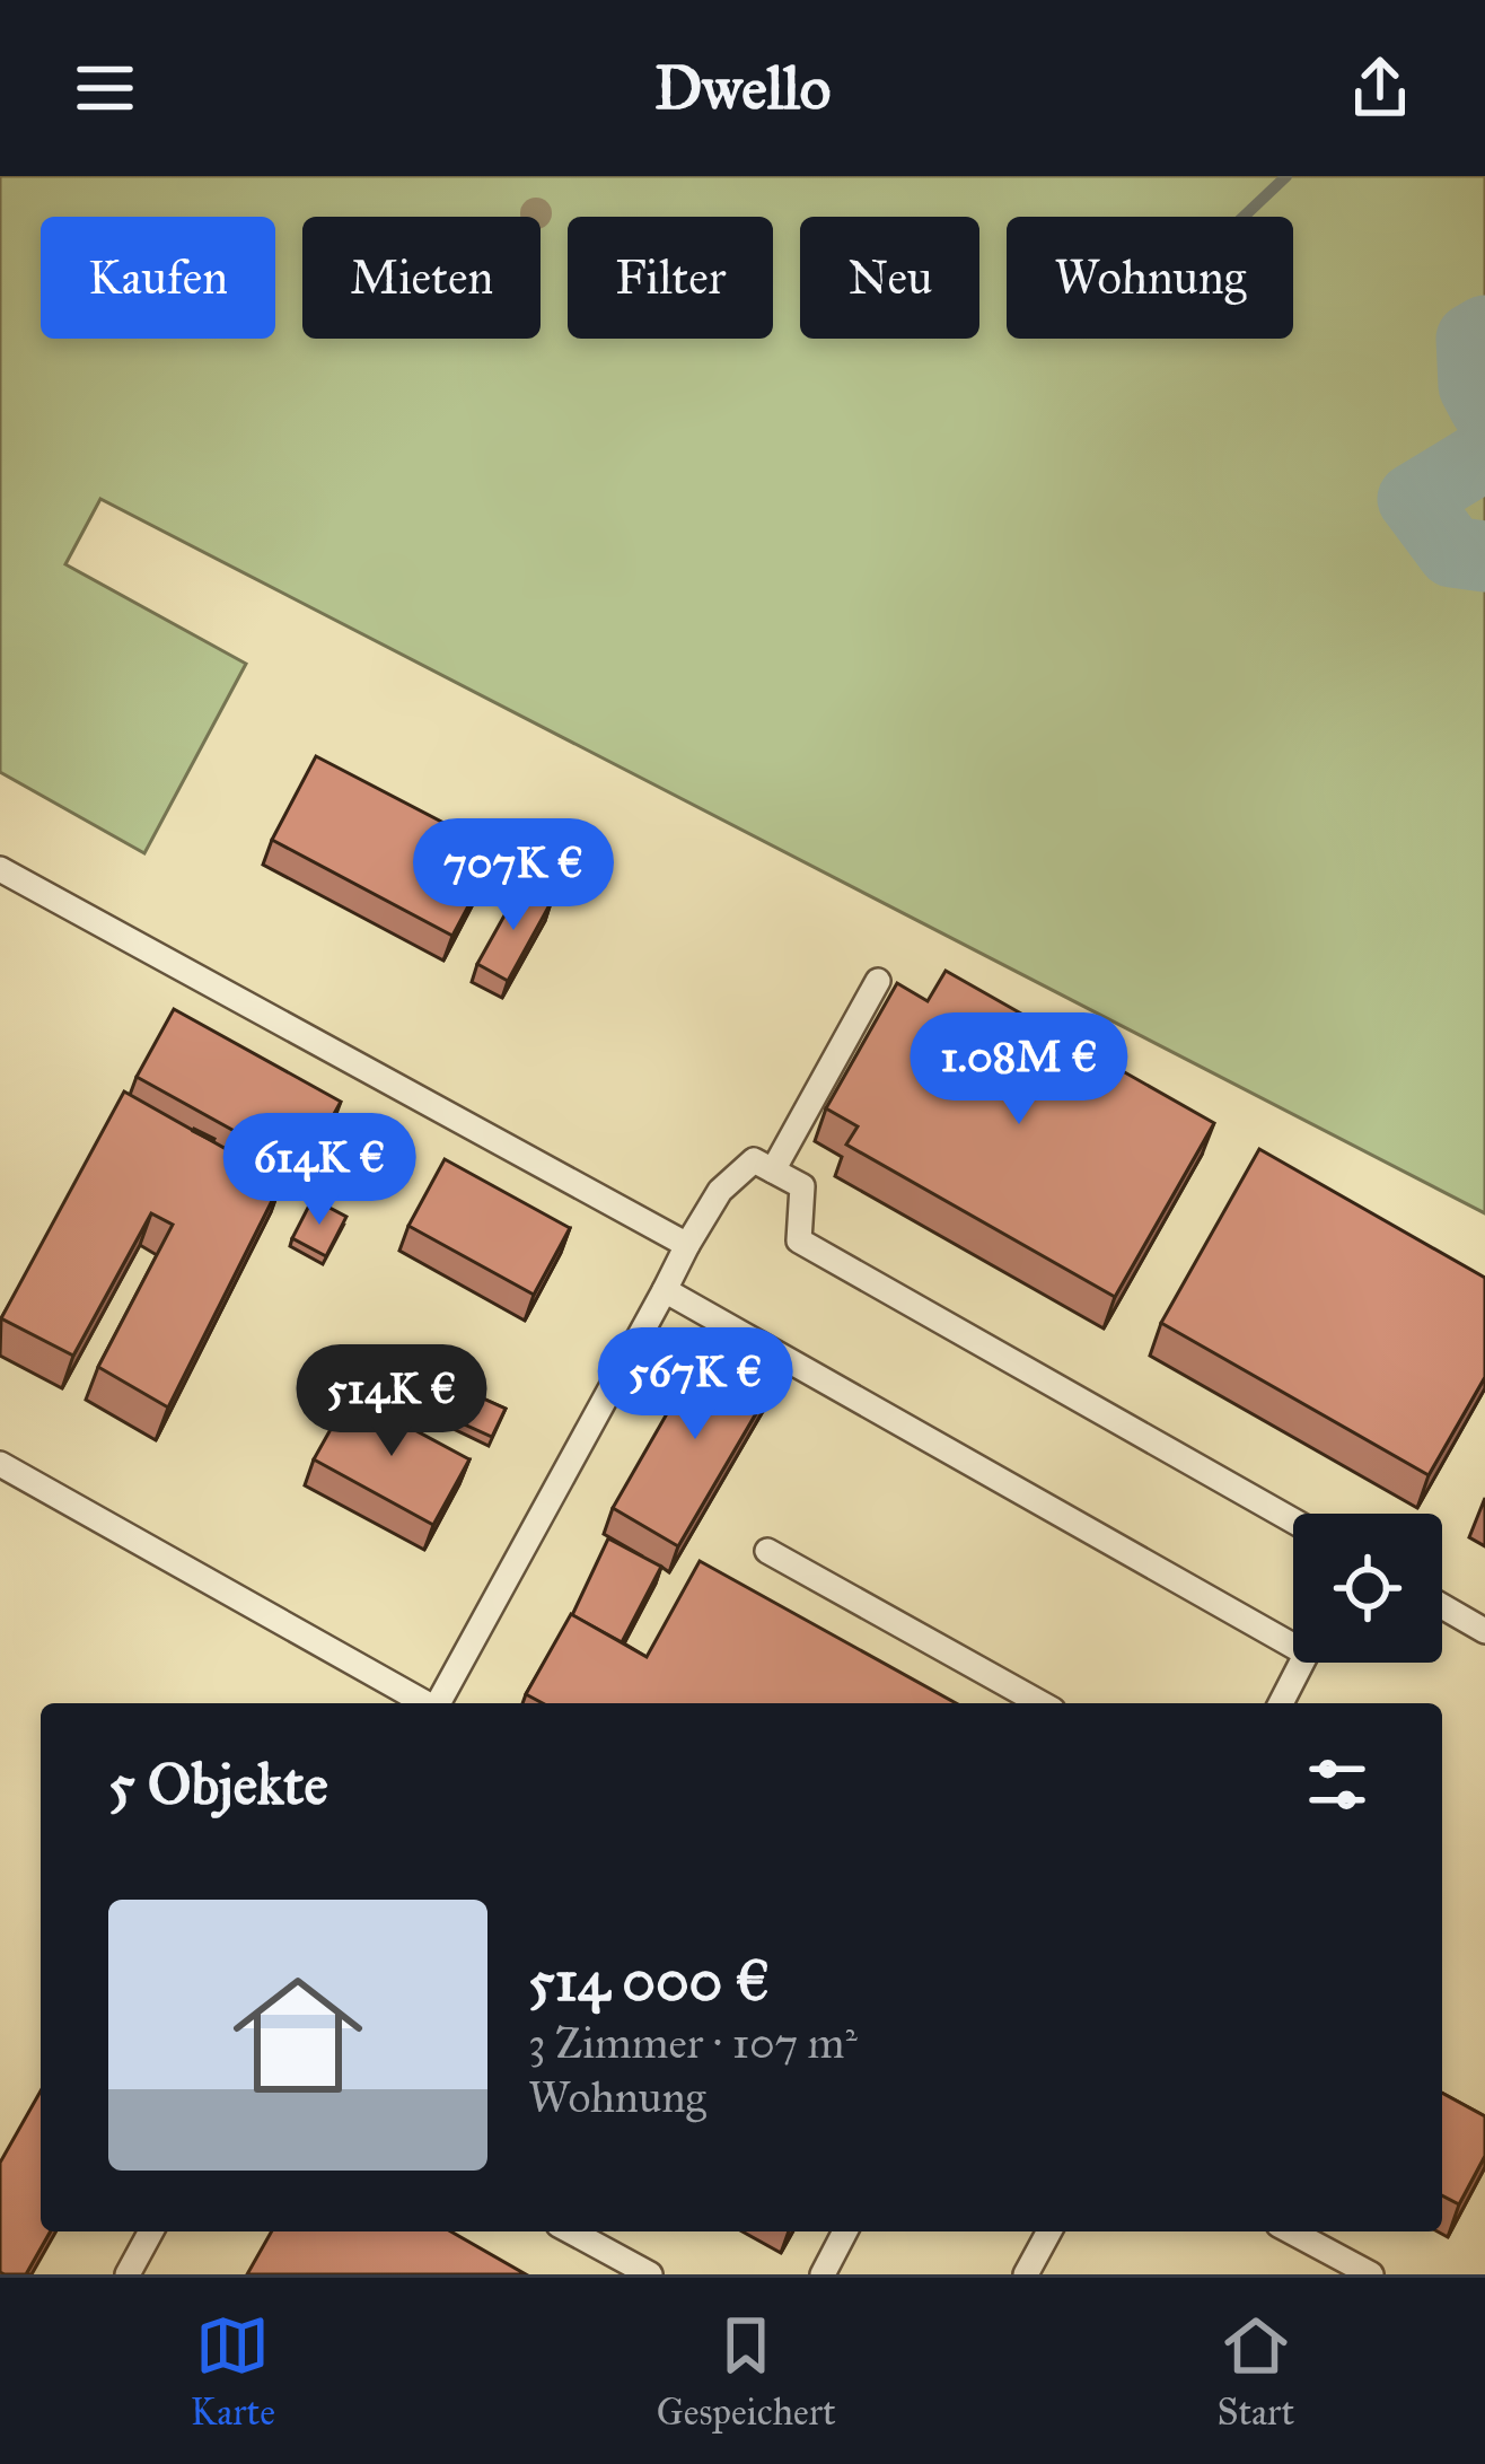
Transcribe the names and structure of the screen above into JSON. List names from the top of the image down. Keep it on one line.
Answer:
{"page":{"header":"Dwello","chip":["Kaufen","Mieten","Filter","Neu","Wohnung"],"price":["707K €","1.08M €","614K €","567K €","514K €"],"heading":"5 Objekte","list":[{"name":"514 000 €","note":"3 Zimmer · 107 m² · Wohnung"}],"tabs":["Karte","Gespeichert","Start"]}}
